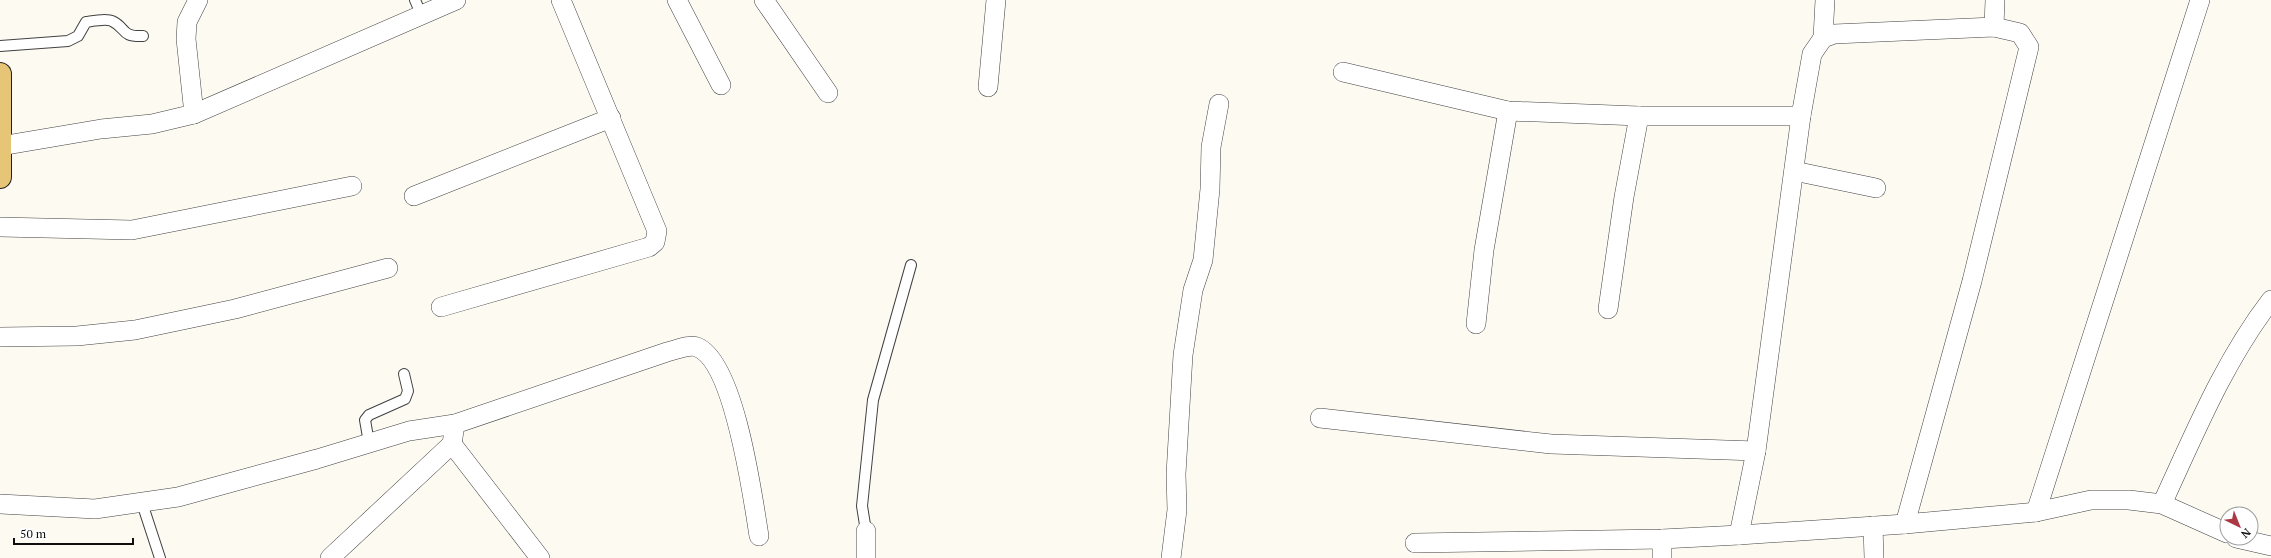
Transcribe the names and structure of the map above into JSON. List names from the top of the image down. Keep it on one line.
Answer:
{"scale_bar":"50 m","north":"bottom right"}
